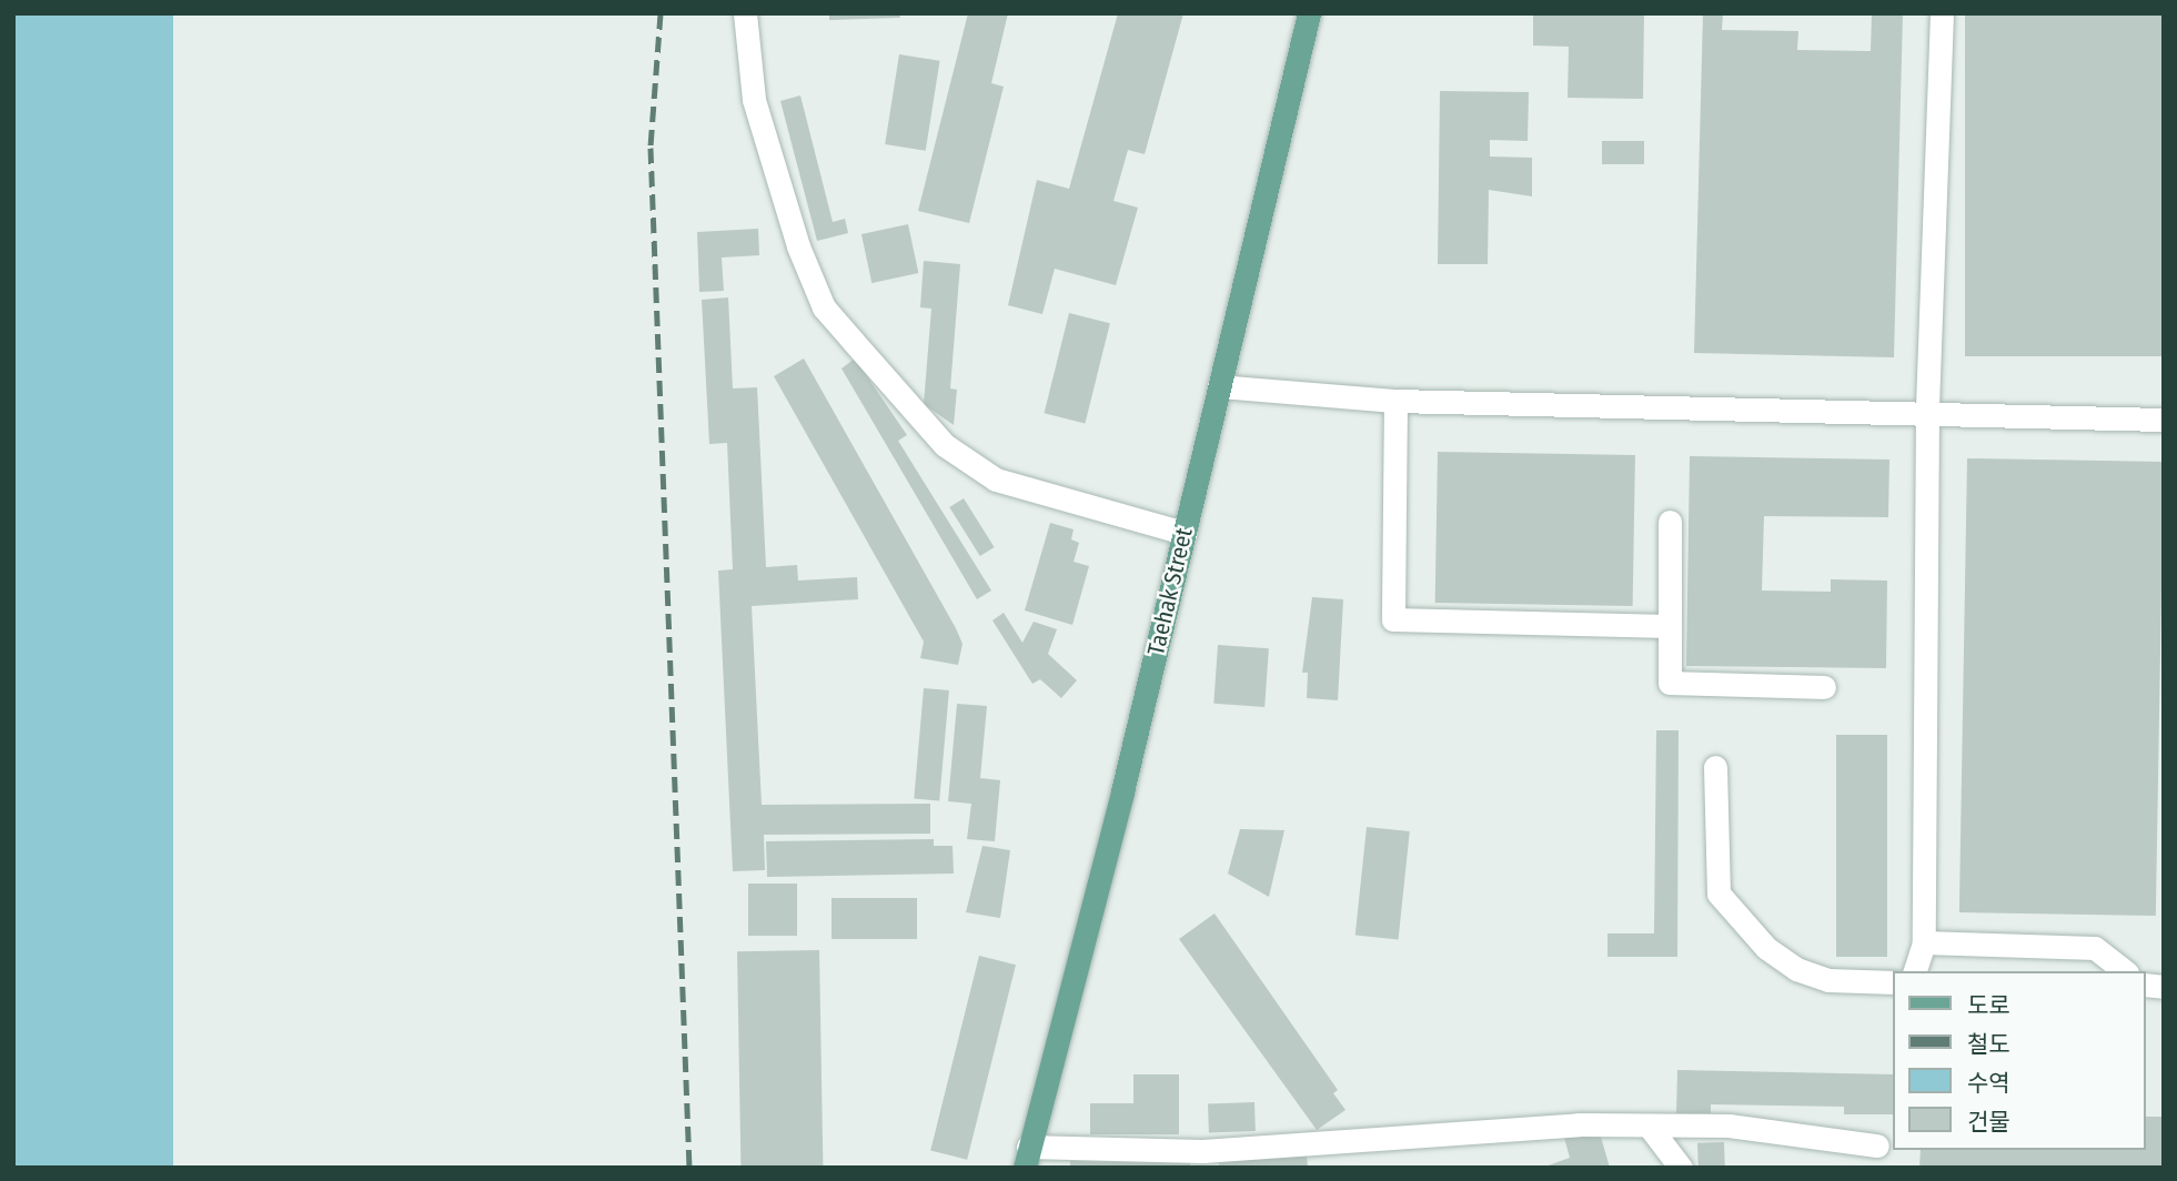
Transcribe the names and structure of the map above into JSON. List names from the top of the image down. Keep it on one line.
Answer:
{"streets":{"main road":["Taehak Street"]},"legend":["도로","철도","수역","건물"]}
